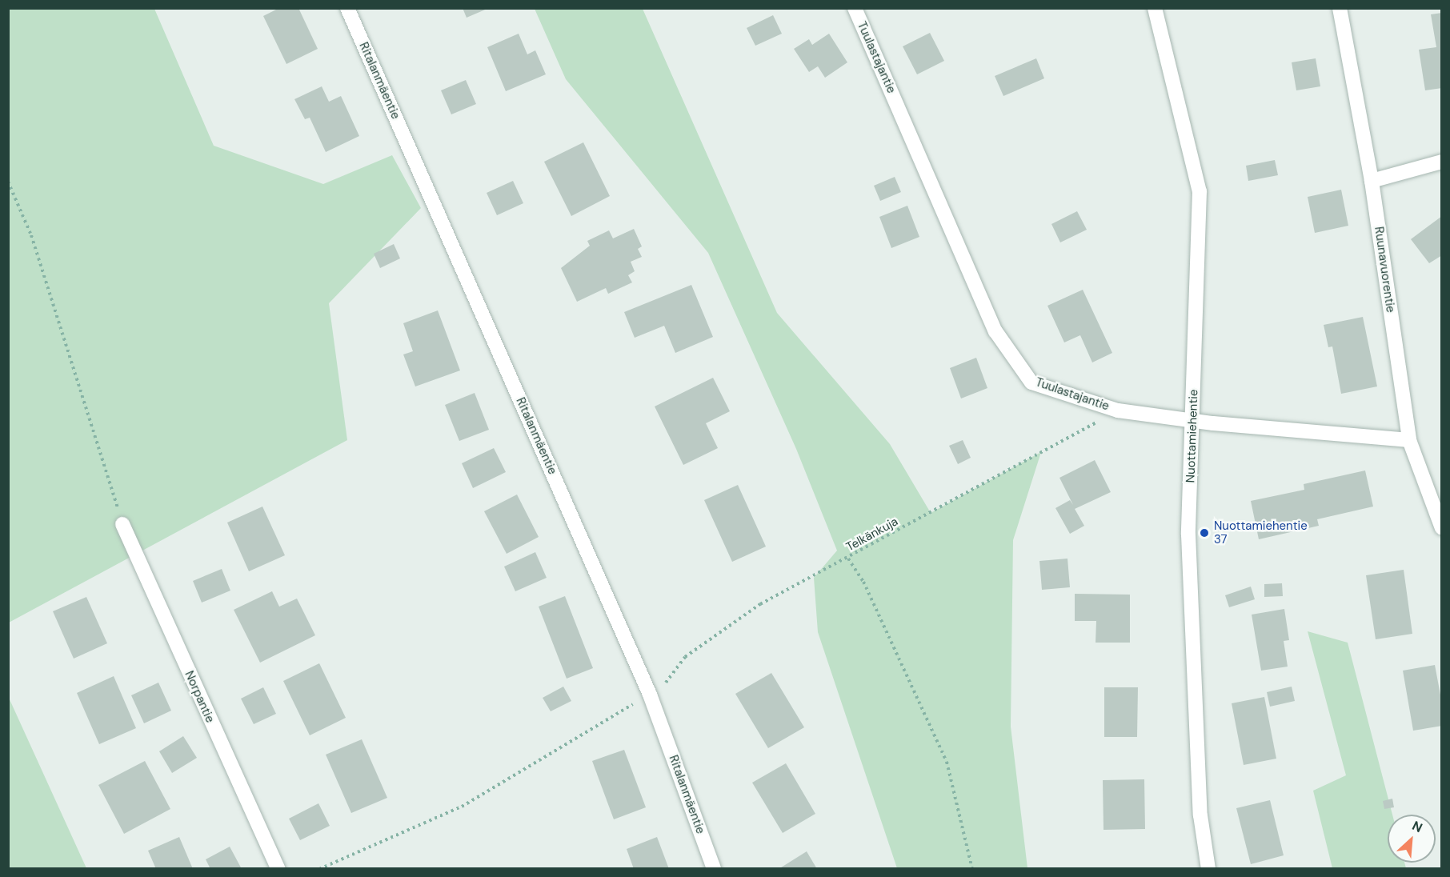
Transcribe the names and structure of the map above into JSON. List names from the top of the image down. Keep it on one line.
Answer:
{"streets":{"street":["Tuulastajantie","Ritalanmäentie","Ruunavuorentie","Nuottamiehentie","Norpantie"],"path":["Telkänkuja"]},"crossings":[["Tuulastajantie","Ruunavuorentie"],["Tuulastajantie","Nuottamiehentie"],["Tuulastajantie","Telkänkuja"],["Ritalanmäentie","Telkänkuja"]],"places":["Nuottamiehentie 37"],"north":"top right"}
